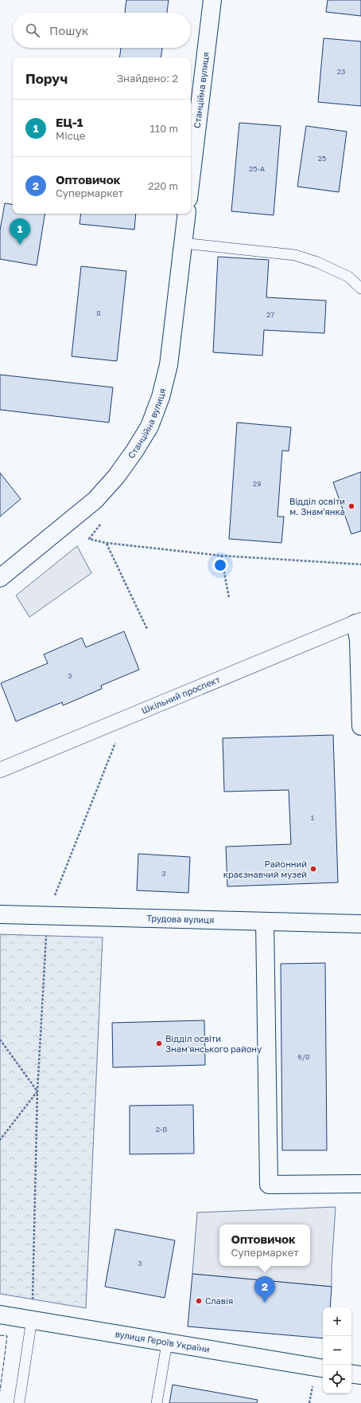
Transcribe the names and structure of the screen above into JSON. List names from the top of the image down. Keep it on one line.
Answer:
{"streets":{"street":["Станційна вулиця","Шкільний проспект","Трудова вулиця","вулиця Героїв України"]},"places":["Відділ освіти м. Знам'янка","Районний краєзнавчий музей","Відділ освіти Знам'янського району","Славія"],"house_numbers":["23","25","25-А","8","27","29","3","1","3","6/8","2-В","3"],"page":{"search":"Пошук","heading":["Поруч","Знайдено: 2"],"list":[{"mark":"1","name":"ЕЦ-1","note":"Місце","value":"110 m"},{"mark":"2","name":"Оптовичок","note":"Супермаркет","value":"220 m"}],"pins":["1","2"],"popup":["Оптовичок","Супермаркет"],"map_buttons":["+","−"]}}
